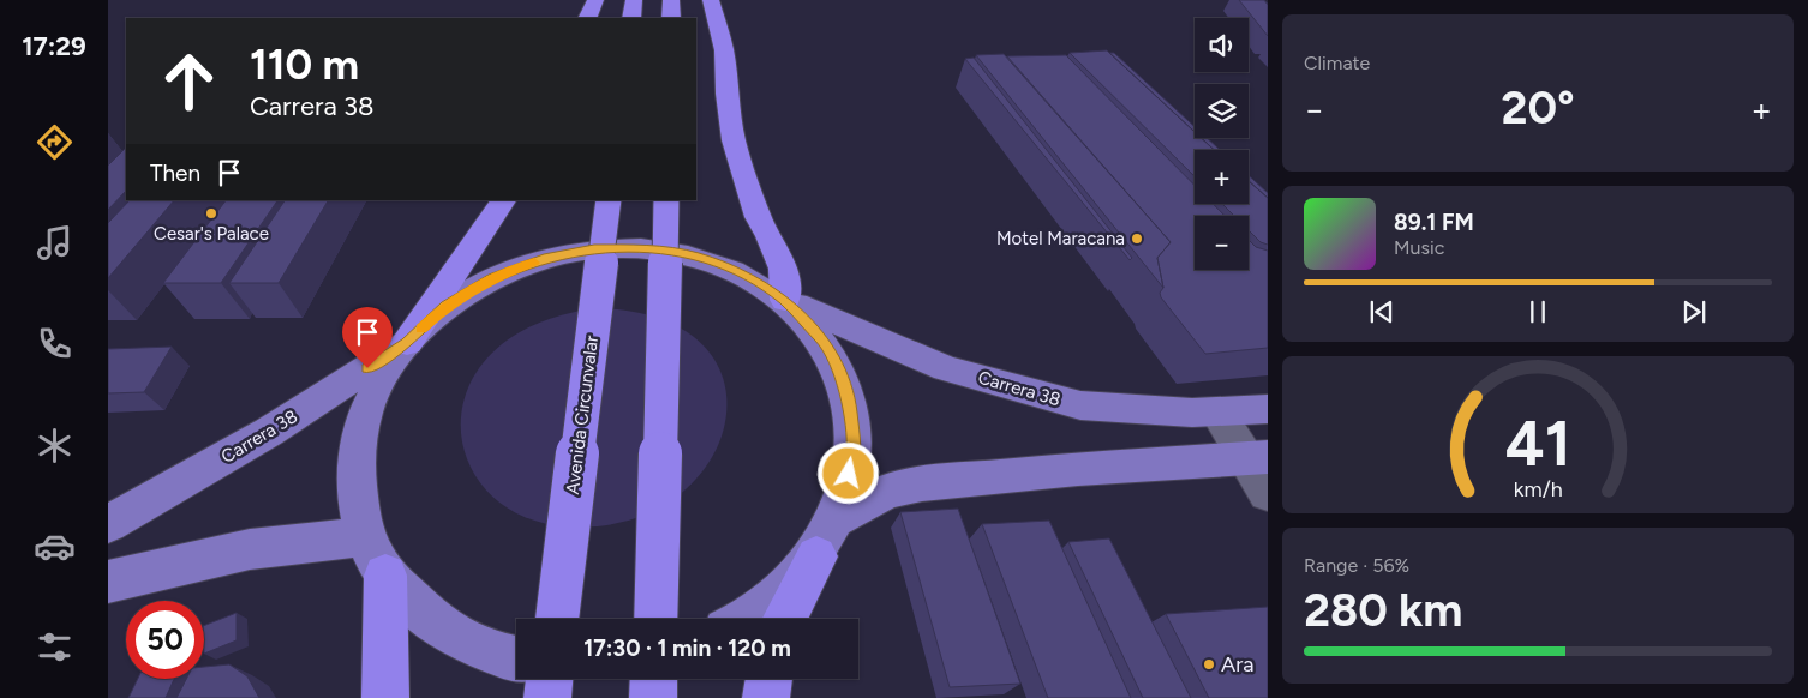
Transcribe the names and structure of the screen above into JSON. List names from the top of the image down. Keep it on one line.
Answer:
{"streets":{"highway":["Avenida Circunvalar"],"main road":["Carrera 38"]},"places":["Cesar's Palace","Motel Maracana","Ara"],"page":{"tabs":"17:29","tile":["Climate",["Range · 56%","280 km"]],"map_buttons":["+","−"],"turn":["110 m","Carrera 38"],"heat":["−","20°","+"],"then":"Then","song":["89.1 FM","Music"],"limit":"50","trip":"17:30 · 1 min · 120 m","gauge":["41","km/h"]}}
